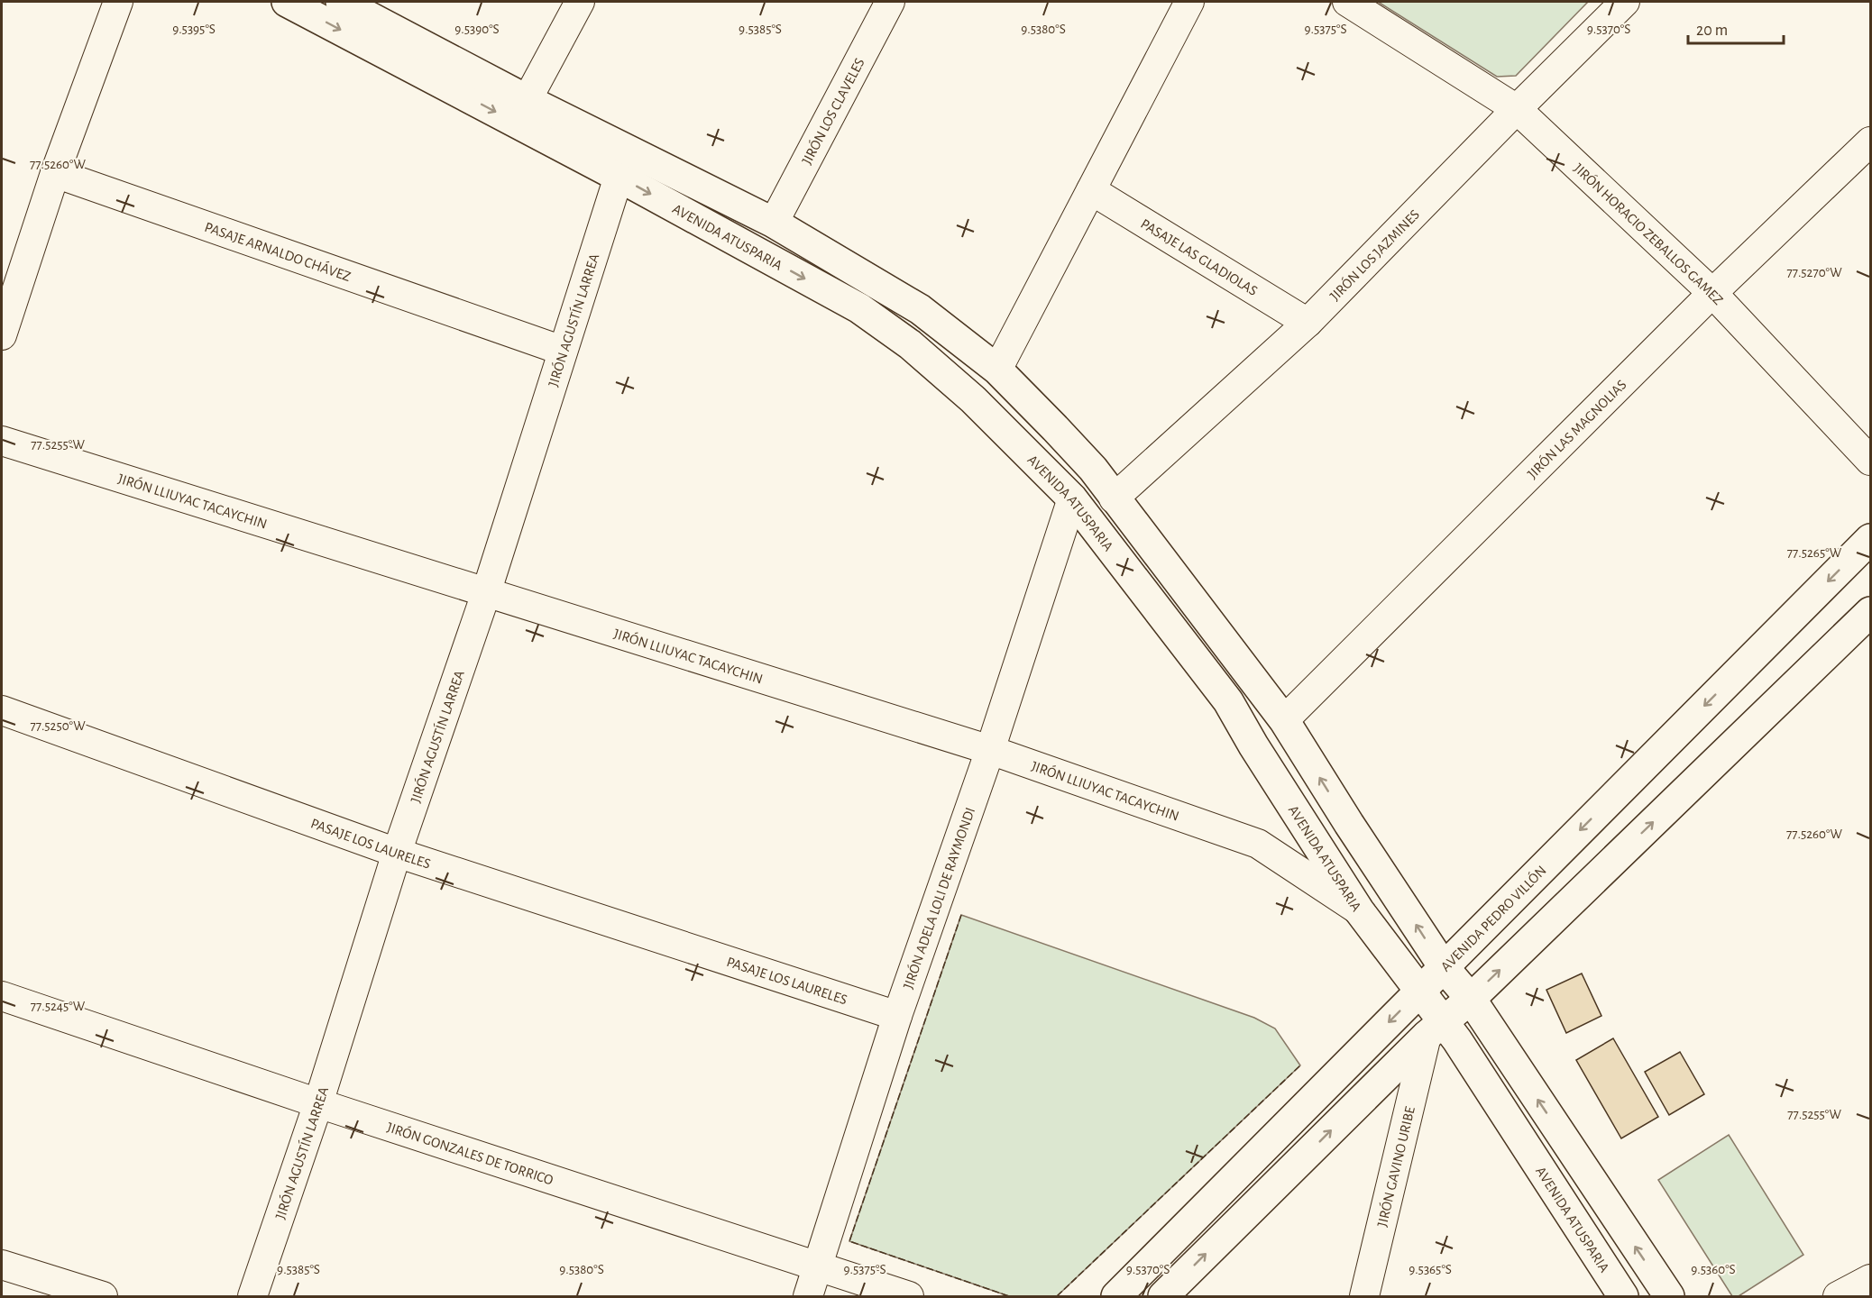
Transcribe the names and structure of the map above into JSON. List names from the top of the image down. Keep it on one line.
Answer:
{"streets":{"main road":["AVENIDA ATUSPARIA","AVENIDA PEDRO VILLÓN"],"street":["JIRÓN LOS CLAVELES","JIRÓN HORACIO ZEBALLOS GAMEZ","PASAJE ARNALDO CHÁVEZ","JIRÓN LOS JAZMINES","PASAJE LAS GLADIOLAS","JIRÓN AGUSTÍN LARREA","JIRÓN LAS MAGNOLIAS","JIRÓN LLIUYAC TACAYCHIN","PASAJE LOS LAURELES","JIRÓN ADELA LOLI DE RAYMONDI","JIRÓN GONZALES DE TORRICO","JIRÓN GAVINO URIBE"]},"crossings":[["JIRÓN LOS CLAVELES","AVENIDA ATUSPARIA"],["JIRÓN HORACIO ZEBALLOS GAMEZ","JIRÓN LOS JAZMINES"],["JIRÓN HORACIO ZEBALLOS GAMEZ","JIRÓN LAS MAGNOLIAS"],["AVENIDA ATUSPARIA","JIRÓN LOS JAZMINES"],["AVENIDA ATUSPARIA","JIRÓN AGUSTÍN LARREA"],["AVENIDA ATUSPARIA","JIRÓN LAS MAGNOLIAS"],["AVENIDA ATUSPARIA","JIRÓN LLIUYAC TACAYCHIN"],["AVENIDA ATUSPARIA","JIRÓN ADELA LOLI DE RAYMONDI"],["AVENIDA ATUSPARIA","AVENIDA PEDRO VILLÓN"],["AVENIDA ATUSPARIA","JIRÓN GAVINO URIBE"],["PASAJE ARNALDO CHÁVEZ","JIRÓN AGUSTÍN LARREA"],["JIRÓN LOS JAZMINES","PASAJE LAS GLADIOLAS"],["JIRÓN AGUSTÍN LARREA","JIRÓN LLIUYAC TACAYCHIN"],["JIRÓN AGUSTÍN LARREA","PASAJE LOS LAURELES"],["JIRÓN AGUSTÍN LARREA","JIRÓN GONZALES DE TORRICO"],["JIRÓN LLIUYAC TACAYCHIN","JIRÓN ADELA LOLI DE RAYMONDI"],["PASAJE LOS LAURELES","JIRÓN ADELA LOLI DE RAYMONDI"],["JIRÓN ADELA LOLI DE RAYMONDI","JIRÓN GONZALES DE TORRICO"]],"scale_bar":"20 m","coordinates":["9.5390°S","9.5385°S","9.5395°S","9.5380°S","9.5375°S","9.5370°S","77.5260°W","77.5270°W","77.5255°W","77.5265°W","77.5250°W","77.5245°W","9.5365°S","9.5360°S"]}
